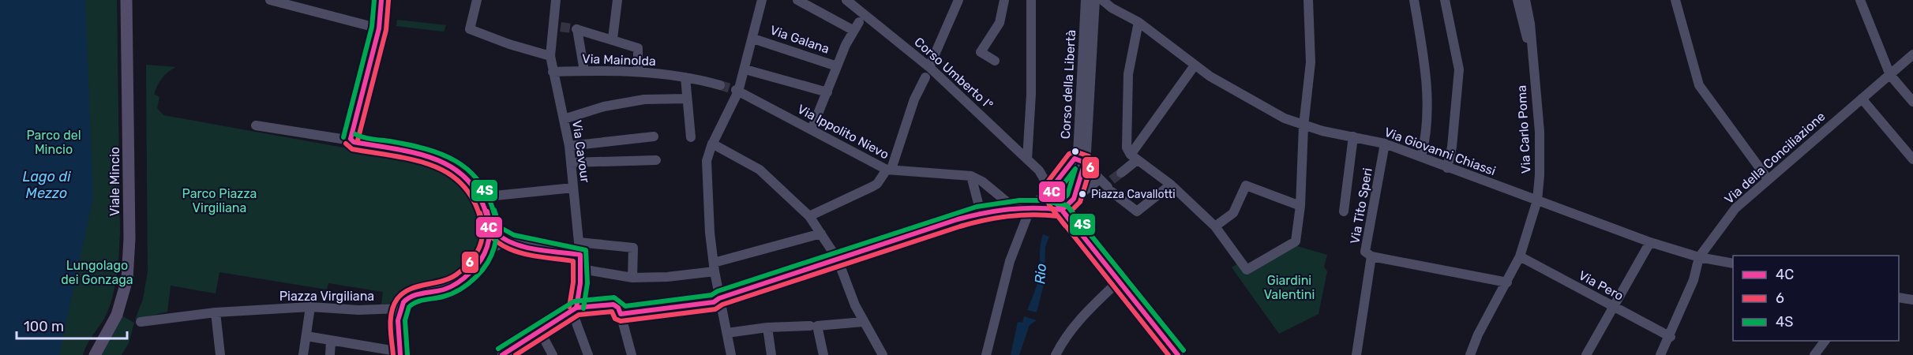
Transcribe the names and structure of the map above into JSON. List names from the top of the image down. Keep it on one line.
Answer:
{"streets":{"main road":["Viale Mincio"],"street":["Via Galana","Via Mainolda","Corso Umberto I°","Corso della Libertà","Via Carlo Poma","Via Ippolito Nievo","Via Cavour","Via Giovanni Chiassi","Via della Conciliazione","Via Tito Speri","Via Pero","Piazza Virgiliana"]},"crossings":[["Via Mainolda","Via Cavour"],["Via Carlo Poma","Via Giovanni Chiassi"],["Via Carlo Poma","Via Pero"],["Via Giovanni Chiassi","Via della Conciliazione"],["Via Giovanni Chiassi","Via Tito Speri"],["Via della Conciliazione","Via Pero"]],"water":["Lago di Mezzo","Rio"],"parks":["Parco del Mincio","Parco Piazza Virgiliana","Lungolago dei Gonzaga","Giardini Valentini"],"places":["Piazza Cavallotti"],"lines":["transit line 4C","transit line 4S","transit line 6"],"legend":["4C","6","4S"],"scale_bar":"100 m"}
